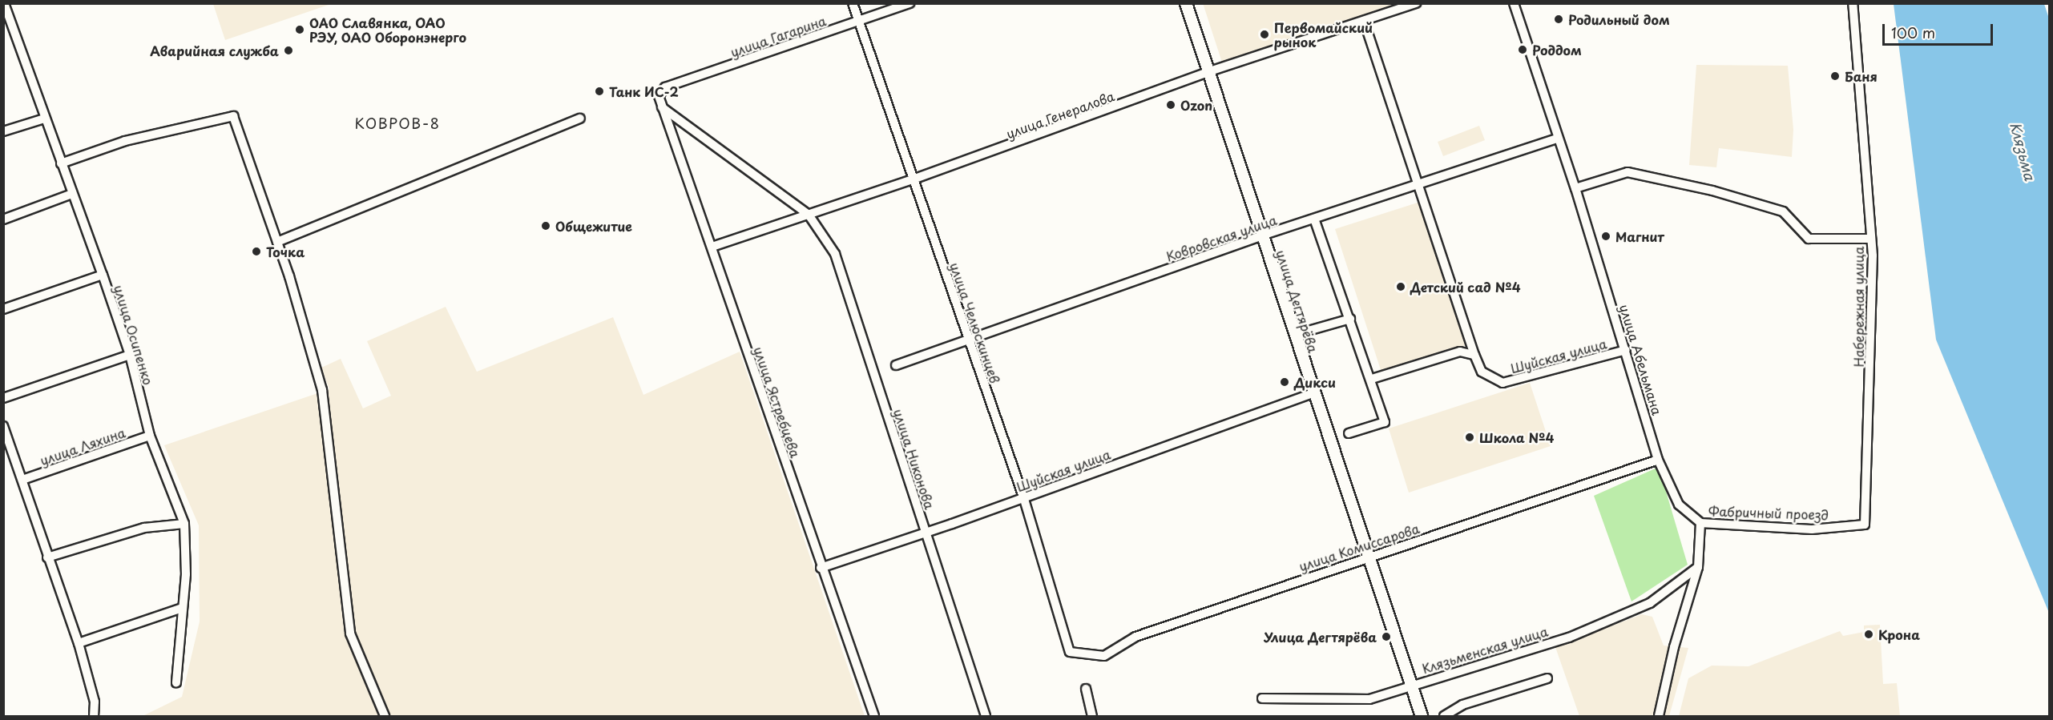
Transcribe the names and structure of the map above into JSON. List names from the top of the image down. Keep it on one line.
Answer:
{"streets":{"main road":["улица Дегтярёва"],"street":["улица Гагарина","улица Генералова","Ковровская улица","Набережная улица","улица Челюскинцев","улица Осипенко","Шуйская улица","улица Абельмана","улица Ястребцева","улица Ляхина","улица Никонова","Фабричный проезд","улица Комиссарова","Клязьменская улица"]},"crossings":[["улица Гагарина","улица Челюскинцев"],["улица Гагарина","улица Ястребцева"],["улица Генералова","улица Дегтярёва"],["улица Генералова","улица Челюскинцев"],["улица Генералова","Шуйская улица"],["улица Генералова","улица Ястребцева"],["улица Генералова","улица Никонова"],["Ковровская улица","улица Дегтярёва"],["Ковровская улица","улица Челюскинцев"],["Ковровская улица","Шуйская улица"],["Ковровская улица","улица Абельмана"],["улица Дегтярёва","Шуйская улица"],["улица Дегтярёва","улица Комиссарова"],["улица Дегтярёва","Клязьменская улица"],["Набережная улица","Фабричный проезд"],["улица Челюскинцев","Шуйская улица"],["улица Челюскинцев","улица Комиссарова"],["улица Осипенко","улица Ляхина"],["Шуйская улица","улица Абельмана"],["Шуйская улица","улица Ястребцева"],["Шуйская улица","улица Никонова"],["улица Абельмана","Фабричный проезд"],["улица Абельмана","улица Комиссарова"],["улица Ястребцева","улица Никонова"]],"districts":["КОВРОВ-8"],"water":["Клязьма"],"places":["Родильный дом","ОАО Славянка, ОАО РЭУ, ОАО Оборонэнерго","Первомайский рынок","Роддом","Аварийная служба","Баня","Танк ИС-2","Ozon","Общежитие","Магнит","Точка","Детский сад №4","Дикси","Школа №4","Крона","Улица Дегтярёва"],"scale_bar":"100 m"}
